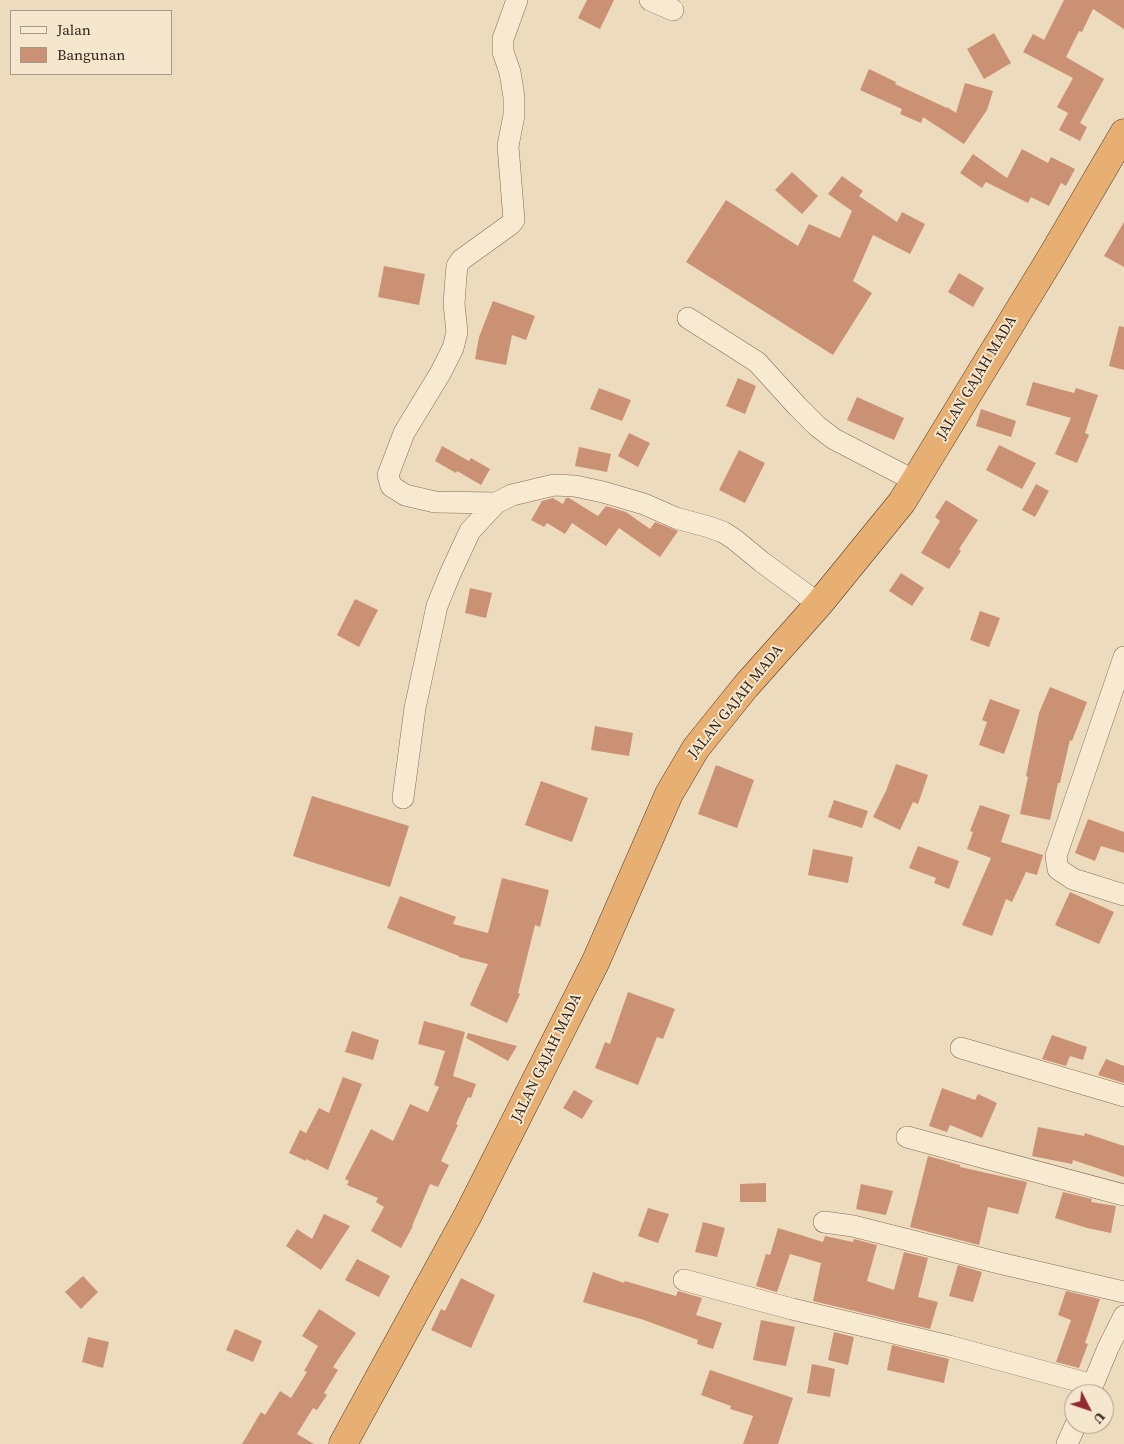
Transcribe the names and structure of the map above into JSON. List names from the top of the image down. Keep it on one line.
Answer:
{"streets":{"highway":["JALAN GAJAH MADA"]},"legend":["Jalan","Bangunan"],"north":"bottom right"}
